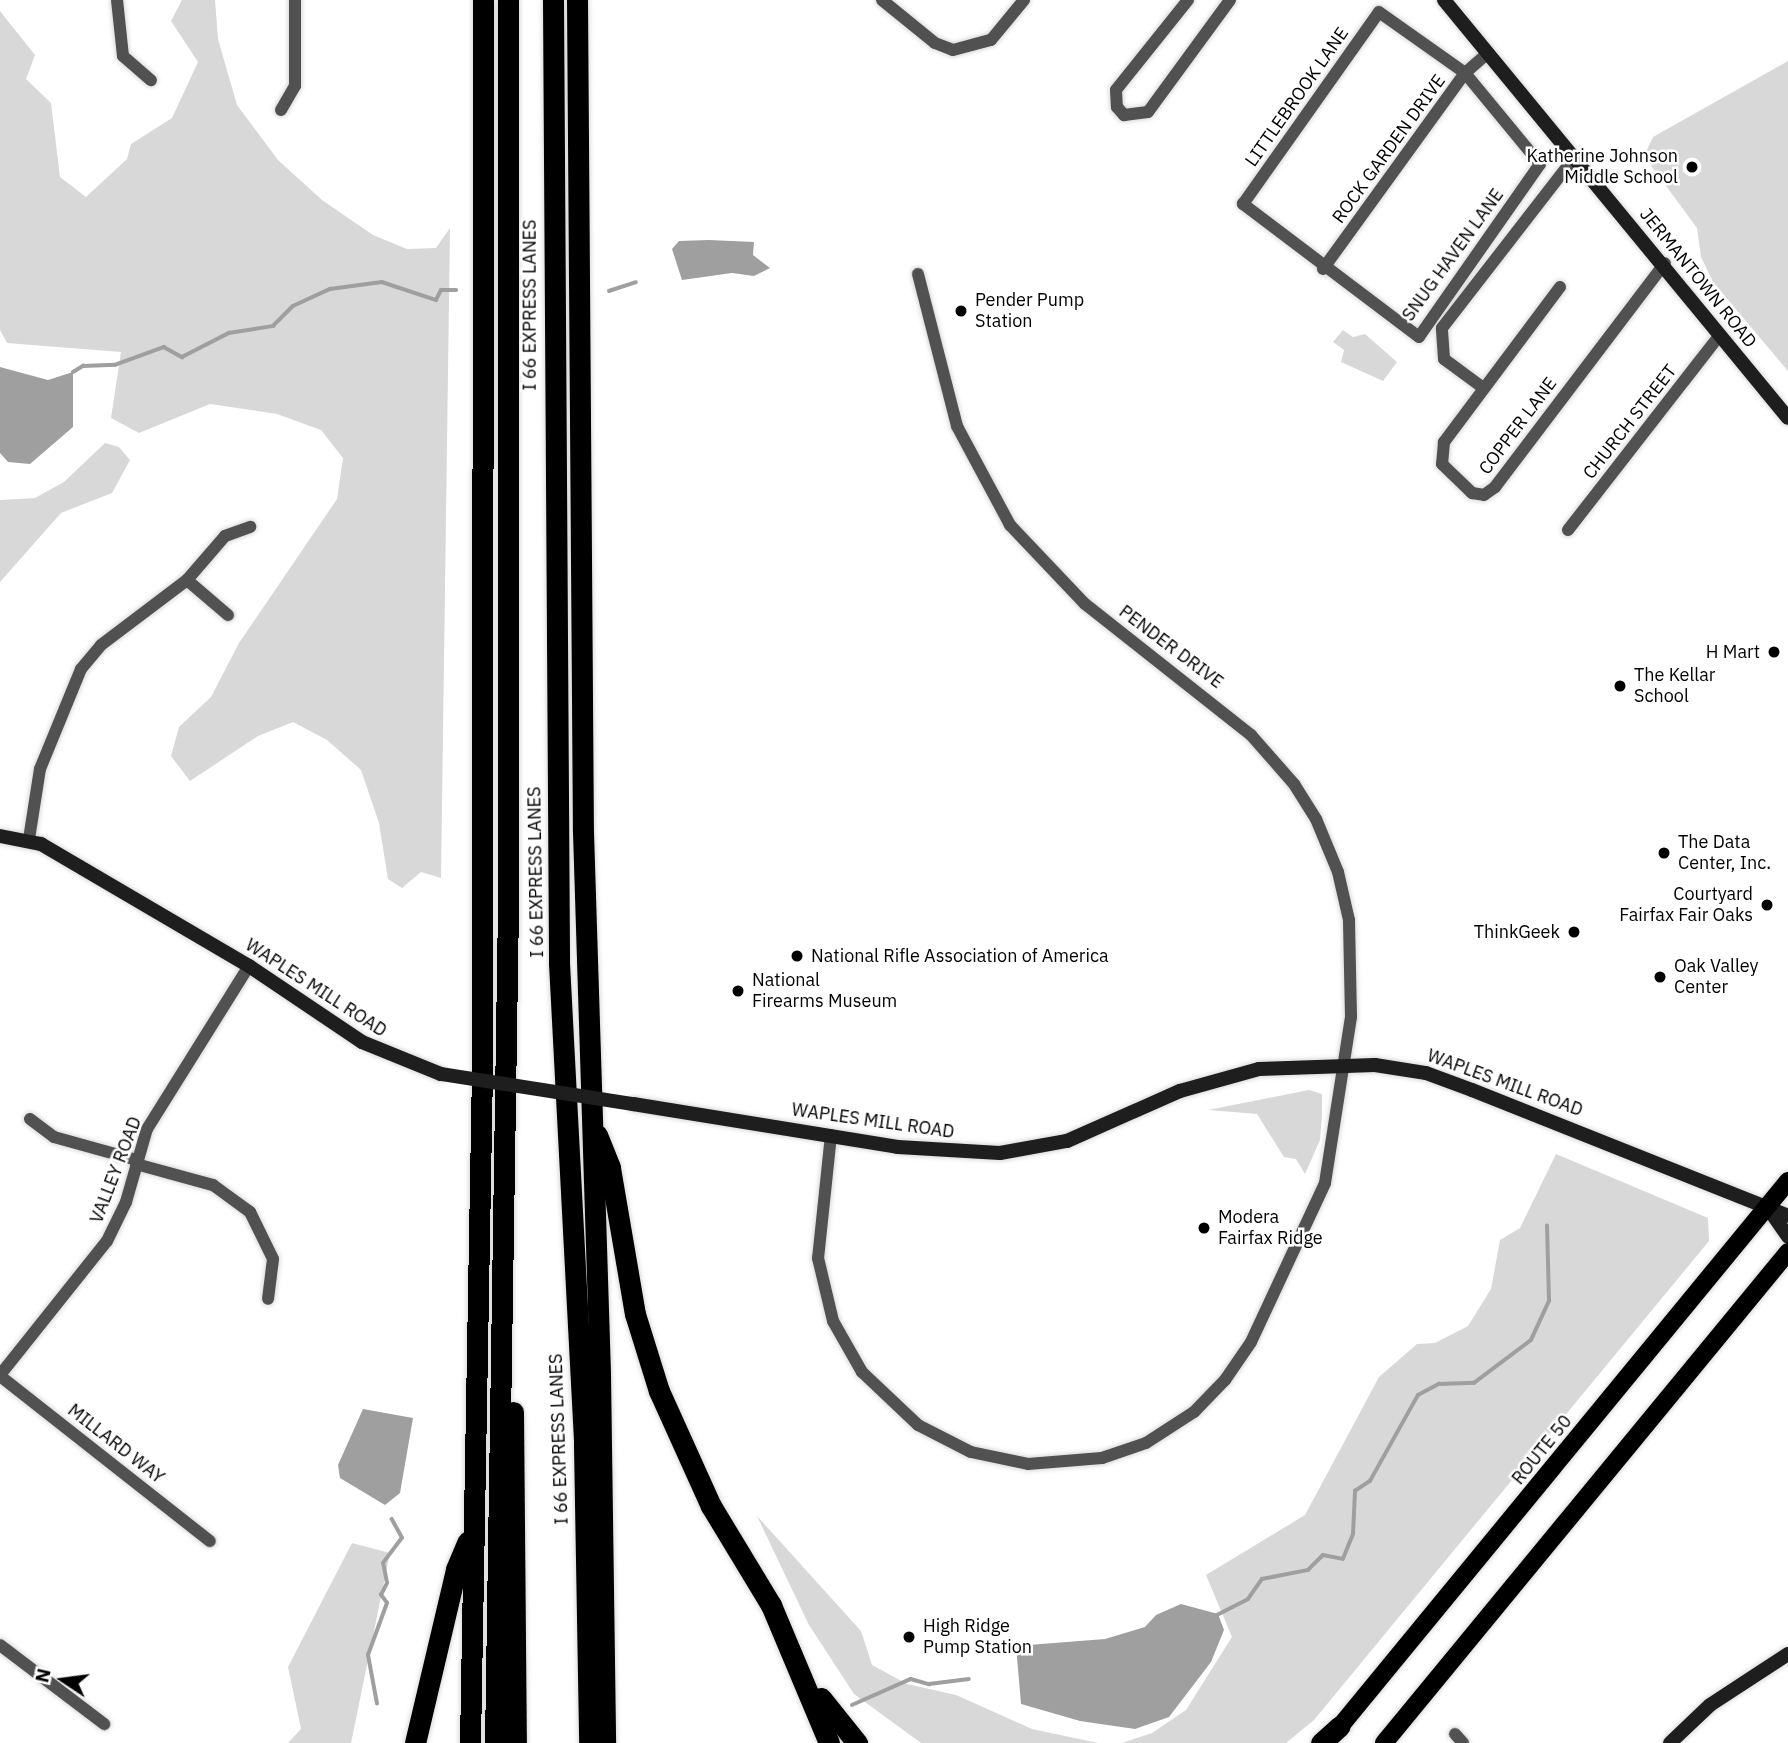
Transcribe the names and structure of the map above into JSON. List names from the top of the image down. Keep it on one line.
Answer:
{"streets":{"highway":["I 66 EXPRESS LANES"],"main road":["JERMANTOWN ROAD","WAPLES MILL ROAD","ROUTE 50"],"street":["LITTLEBROOK LANE","ROCK GARDEN DRIVE","SNUG HAVEN LANE","CHURCH STREET","COPPER LANE","PENDER DRIVE","VALLEY ROAD","MILLARD WAY"]},"crossings":[["LITTLEBROOK LANE","ROCK GARDEN DRIVE"],["LITTLEBROOK LANE","SNUG HAVEN LANE"],["ROCK GARDEN DRIVE","SNUG HAVEN LANE"],["ROCK GARDEN DRIVE","JERMANTOWN ROAD"],["JERMANTOWN ROAD","CHURCH STREET"],["JERMANTOWN ROAD","COPPER LANE"],["PENDER DRIVE","WAPLES MILL ROAD"],["WAPLES MILL ROAD","VALLEY ROAD"],["WAPLES MILL ROAD","ROUTE 50"],["VALLEY ROAD","MILLARD WAY"]],"places":["Katherine Johnson Middle School","Pender Pump Station","H Mart","The Kellar School","The Data Center, Inc.","Courtyard Fairfax Fair Oaks","ThinkGeek","National Rifle Association of America","Oak Valley Center","National Firearms Museum","Modera Fairfax Ridge","High Ridge Pump Station"],"north":"left"}
